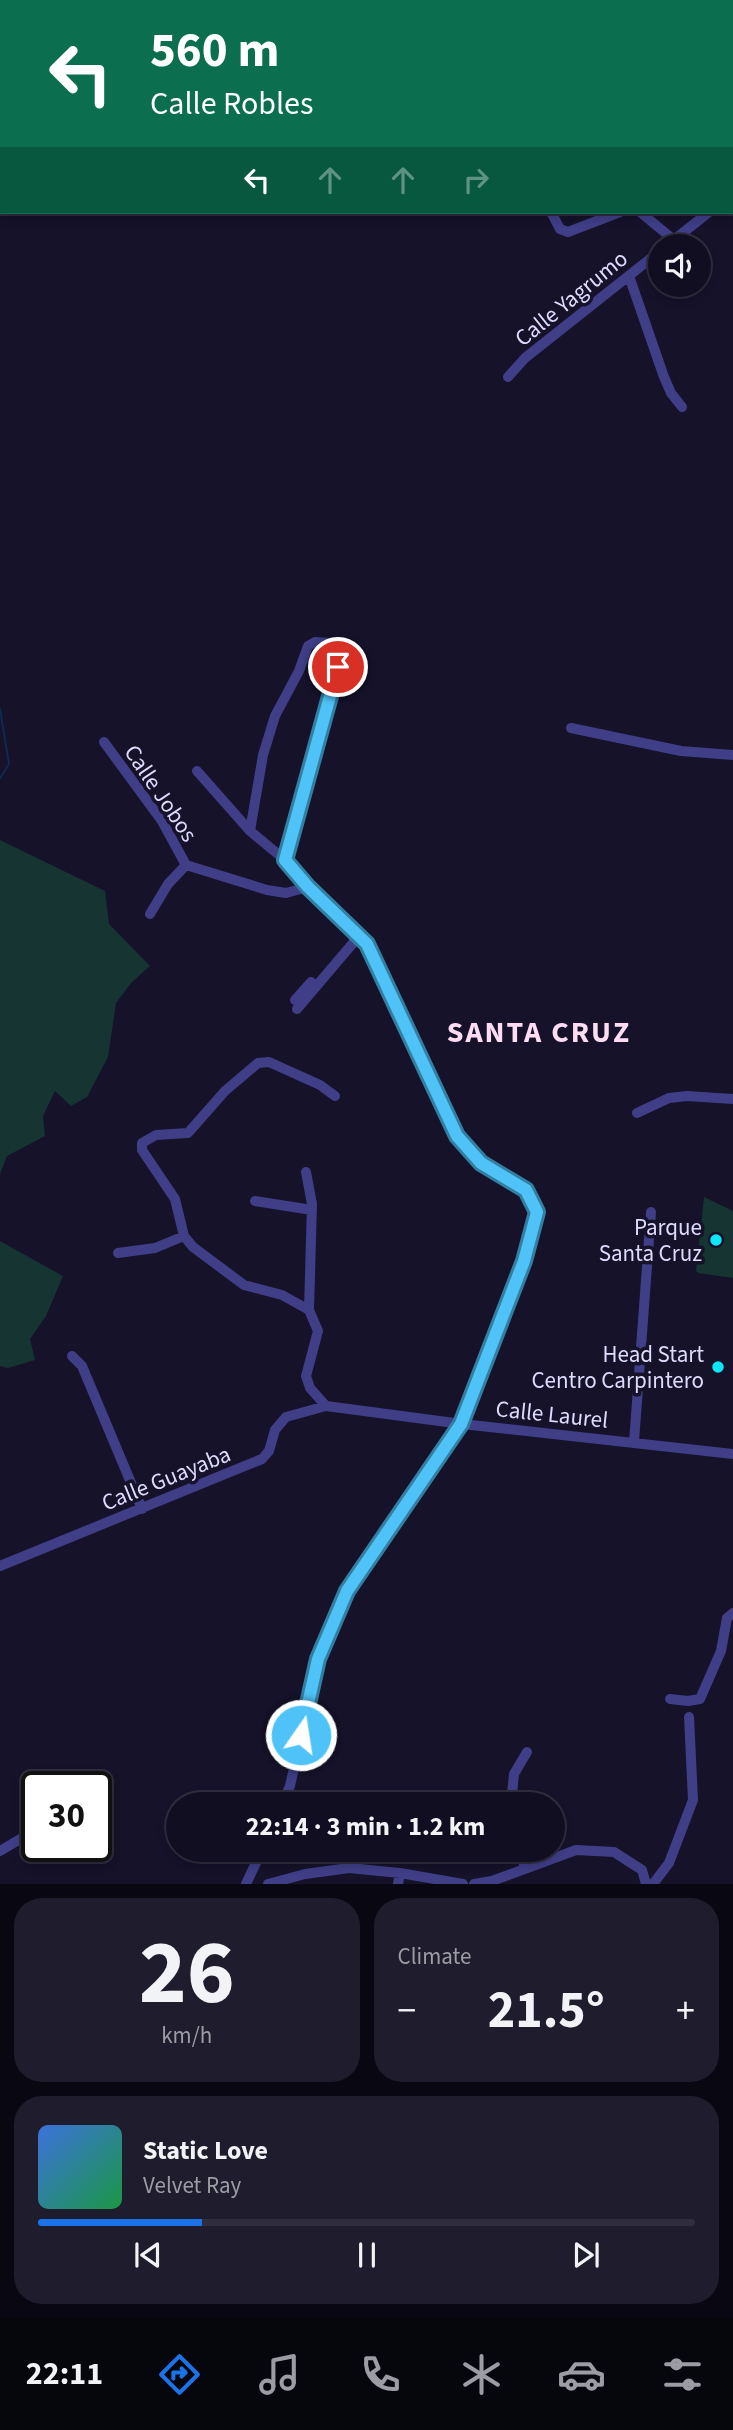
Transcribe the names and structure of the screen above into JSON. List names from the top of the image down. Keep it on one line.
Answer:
{"streets":{"street":["Calle Yagrumo","Calle Jobos","Calle Laurel","Calle Guayaba"]},"crossings":[["Calle Laurel","Calle Guayaba"]],"districts":["SANTA CRUZ"],"places":["Parque Santa Cruz","Head Start Centro Carpintero"],"page":{"turn":["560 m","Calle Robles"],"limit":"30","trip":"22:14 · 3 min · 1.2 km","tile":[["26","km/h"],"Climate"],"heat":["−","21.5°","+"],"song":["Static Love","Velvet Ray"],"tabs":"22:11"}}
